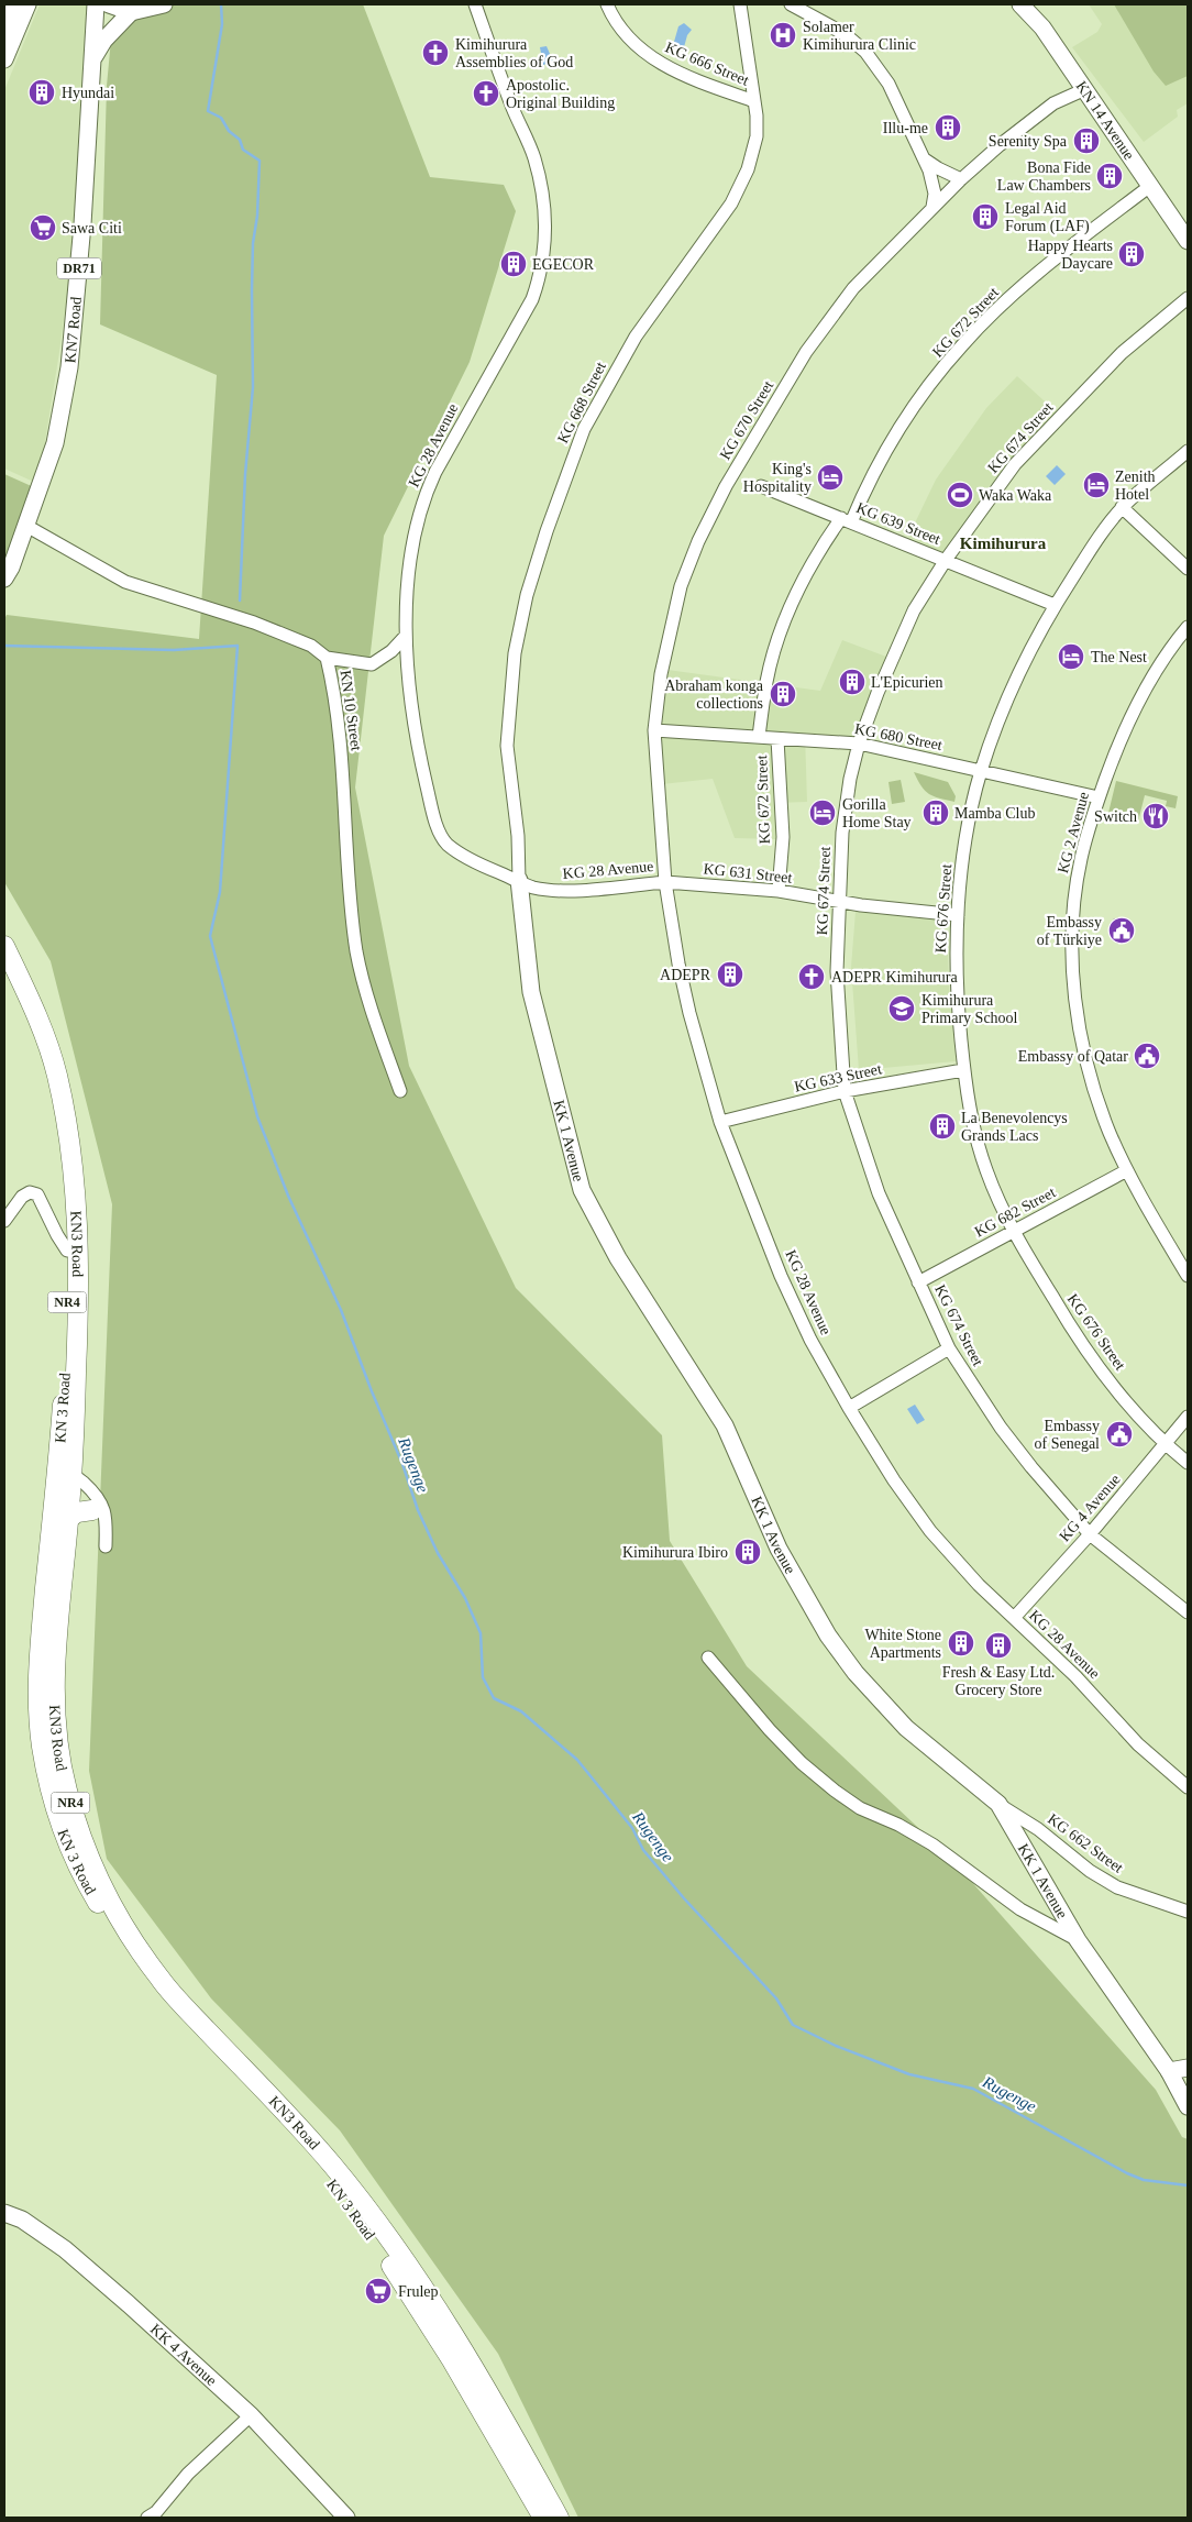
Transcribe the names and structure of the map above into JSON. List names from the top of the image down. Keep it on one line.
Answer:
{"streets":{"highway":["KN3 Road","NR4","KN 3 Road"],"main road":["KN 14 Avenue","DR71","KN7 Road","KK 1 Avenue","KK 4 Avenue"],"street":["KG 666 Street","KG 672 Street","KG 668 Street","KG 670 Street","KG 674 Street","KG 28 Avenue","KG 639 Street","KN 10 Street","KG 680 Street","KG 2 Avenue","KG 631 Street","KG 676 Street","KG 633 Street","KG 682 Street","KG 4 Avenue","KG 662 Street"]},"crossings":[["KG 666 Street","KG 668 Street"],["KN 14 Avenue","KG 672 Street"],["KN 14 Avenue","KG 670 Street"],["KG 672 Street","KG 639 Street"],["KG 672 Street","KG 680 Street"],["KG 672 Street","KG 631 Street"],["KN7 Road","KN 10 Street"],["KG 668 Street","KG 28 Avenue"],["KG 668 Street","KK 1 Avenue"],["KG 670 Street","KG 28 Avenue"],["KG 670 Street","KG 680 Street"],["KG 670 Street","KG 631 Street"],["KG 674 Street","KG 639 Street"],["KG 674 Street","KG 680 Street"],["KG 674 Street","KG 631 Street"],["KG 674 Street","KG 633 Street"],["KG 674 Street","KG 682 Street"],["KG 674 Street","KG 4 Avenue"],["KG 28 Avenue","KG 631 Street"],["KG 28 Avenue","KG 633 Street"],["KG 28 Avenue","KK 1 Avenue"],["KG 28 Avenue","KG 4 Avenue"],["KG 639 Street","KG 676 Street"],["KG 680 Street","KG 2 Avenue"],["KG 680 Street","KG 676 Street"],["KG 2 Avenue","KG 682 Street"],["KG 631 Street","KG 676 Street"],["KG 676 Street","KG 633 Street"],["KG 676 Street","KG 682 Street"],["KG 676 Street","KG 4 Avenue"],["KK 1 Avenue","KG 662 Street"],["KN3 Road","KN 3 Road"]],"districts":["Kimihurura"],"water":["Rugenge"],"places":{"hospital":["Solamer Kimihurura Clinic"],"church":["Kimihurura Assemblies of God","Apostolic. Original Building","ADEPR Kimihurura"],"building":["Hyundai","Illu-me","Serenity Spa","Bona Fide Law Chambers","Legal Aid Forum (LAF)","Happy Hearts Daycare","EGECOR","L'Epicurien","Abraham konga collections","Mamba Club","ADEPR","La Benevolencys Grands Lacs","Kimihurura Ibiro","White Stone Apartments","Fresh & Easy Ltd. Grocery Store"],"supermarket":["Sawa Citi","Frulep"],"hotel":["King's Hospitality","Zenith Hotel","The Nest","Gorilla Home Stay"],"sports":["Waka Waka"],"restaurant":["Switch"],"public building":["Embassy of Türkiye","Embassy of Qatar","Embassy of Senegal"],"school or university":["Kimihurura Primary School"]}}
